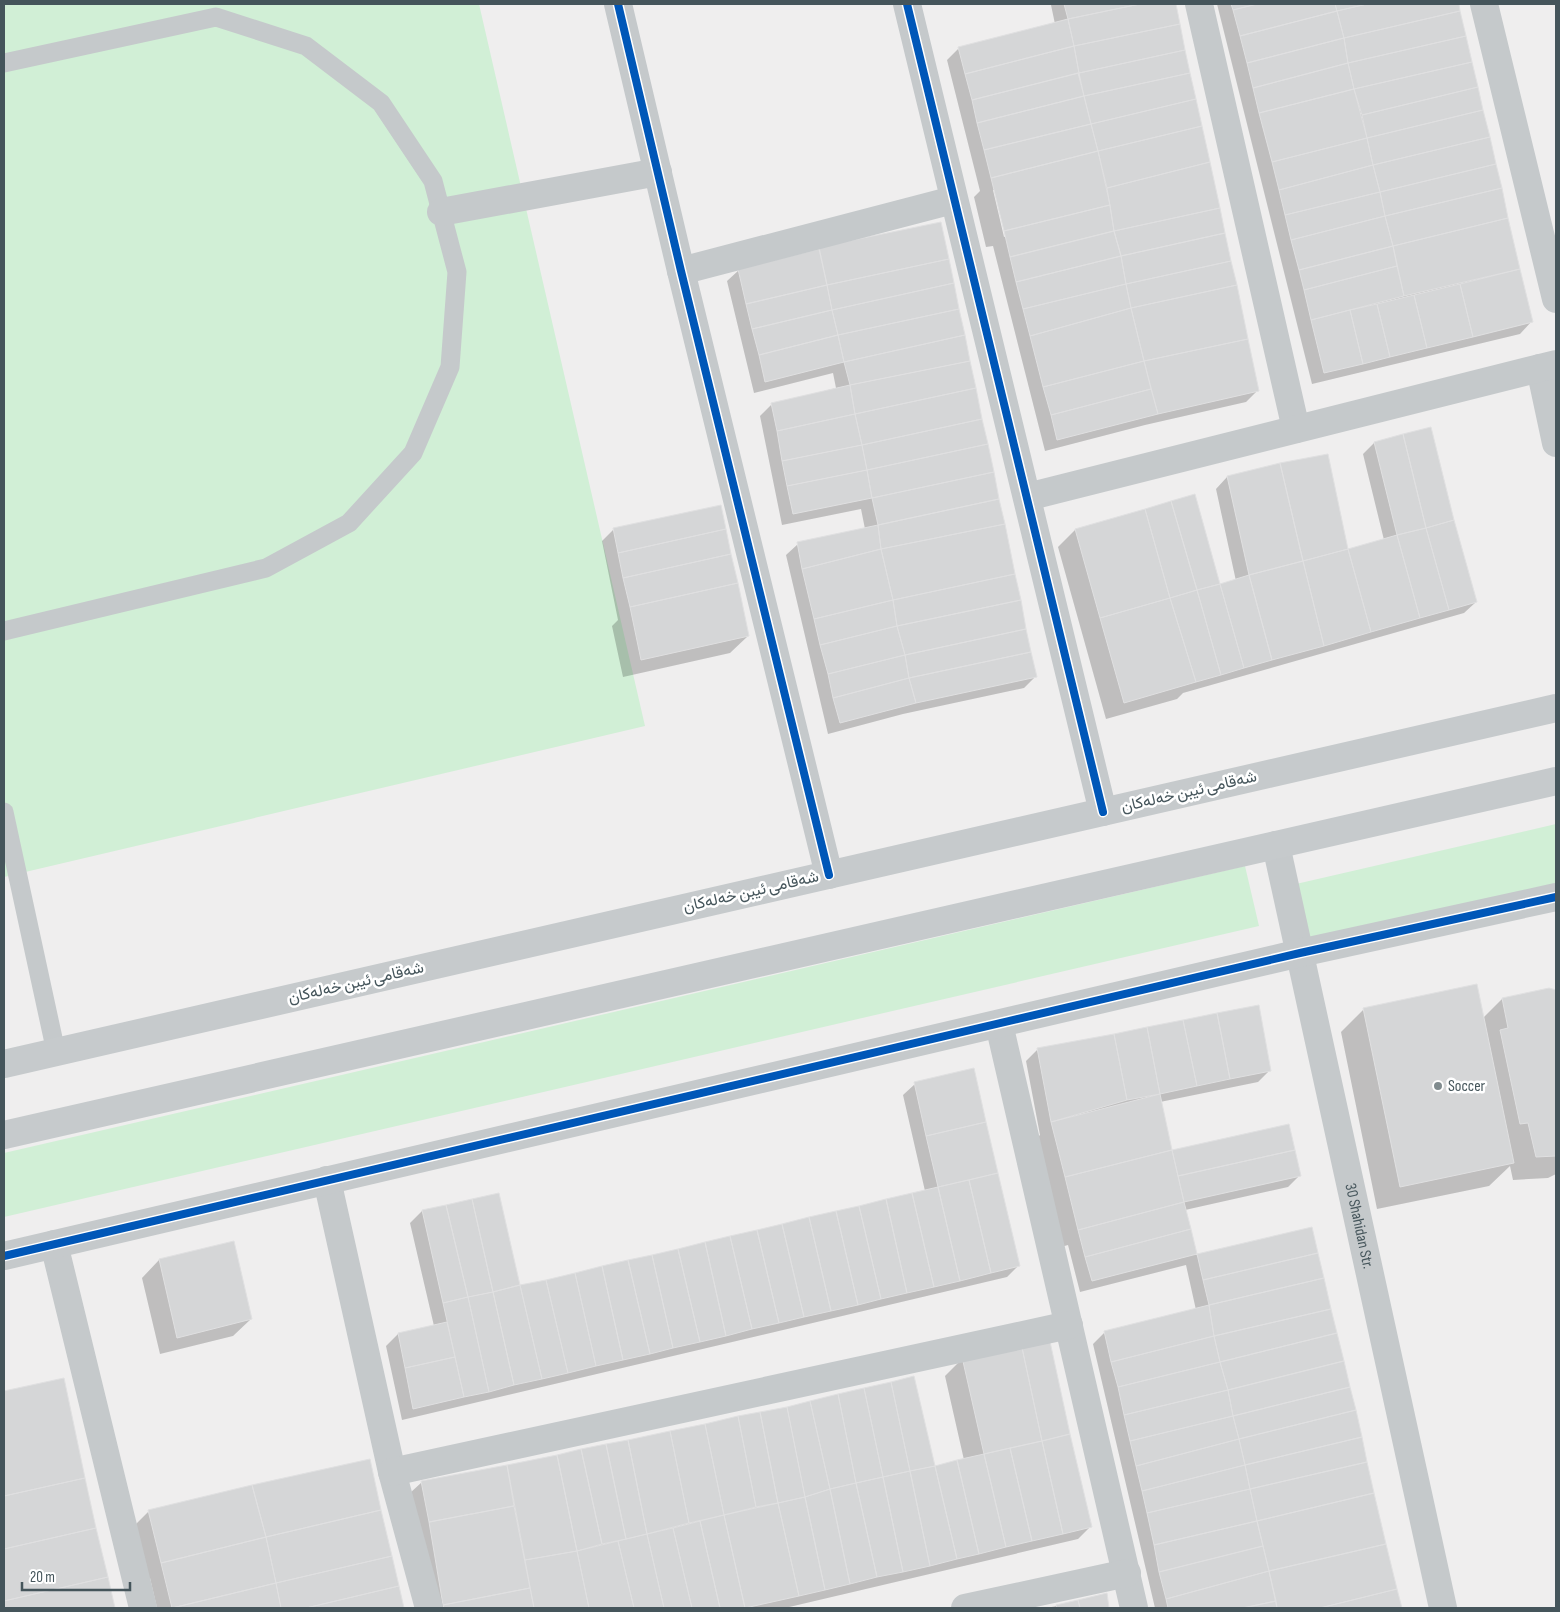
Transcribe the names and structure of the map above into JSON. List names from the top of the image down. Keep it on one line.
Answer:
{"streets":{"main road":["شەقامی ئیبن خەلەکان"],"street":["30 Shahidan Str."]},"places":["Soccer"],"scale_bar":"20 m"}
